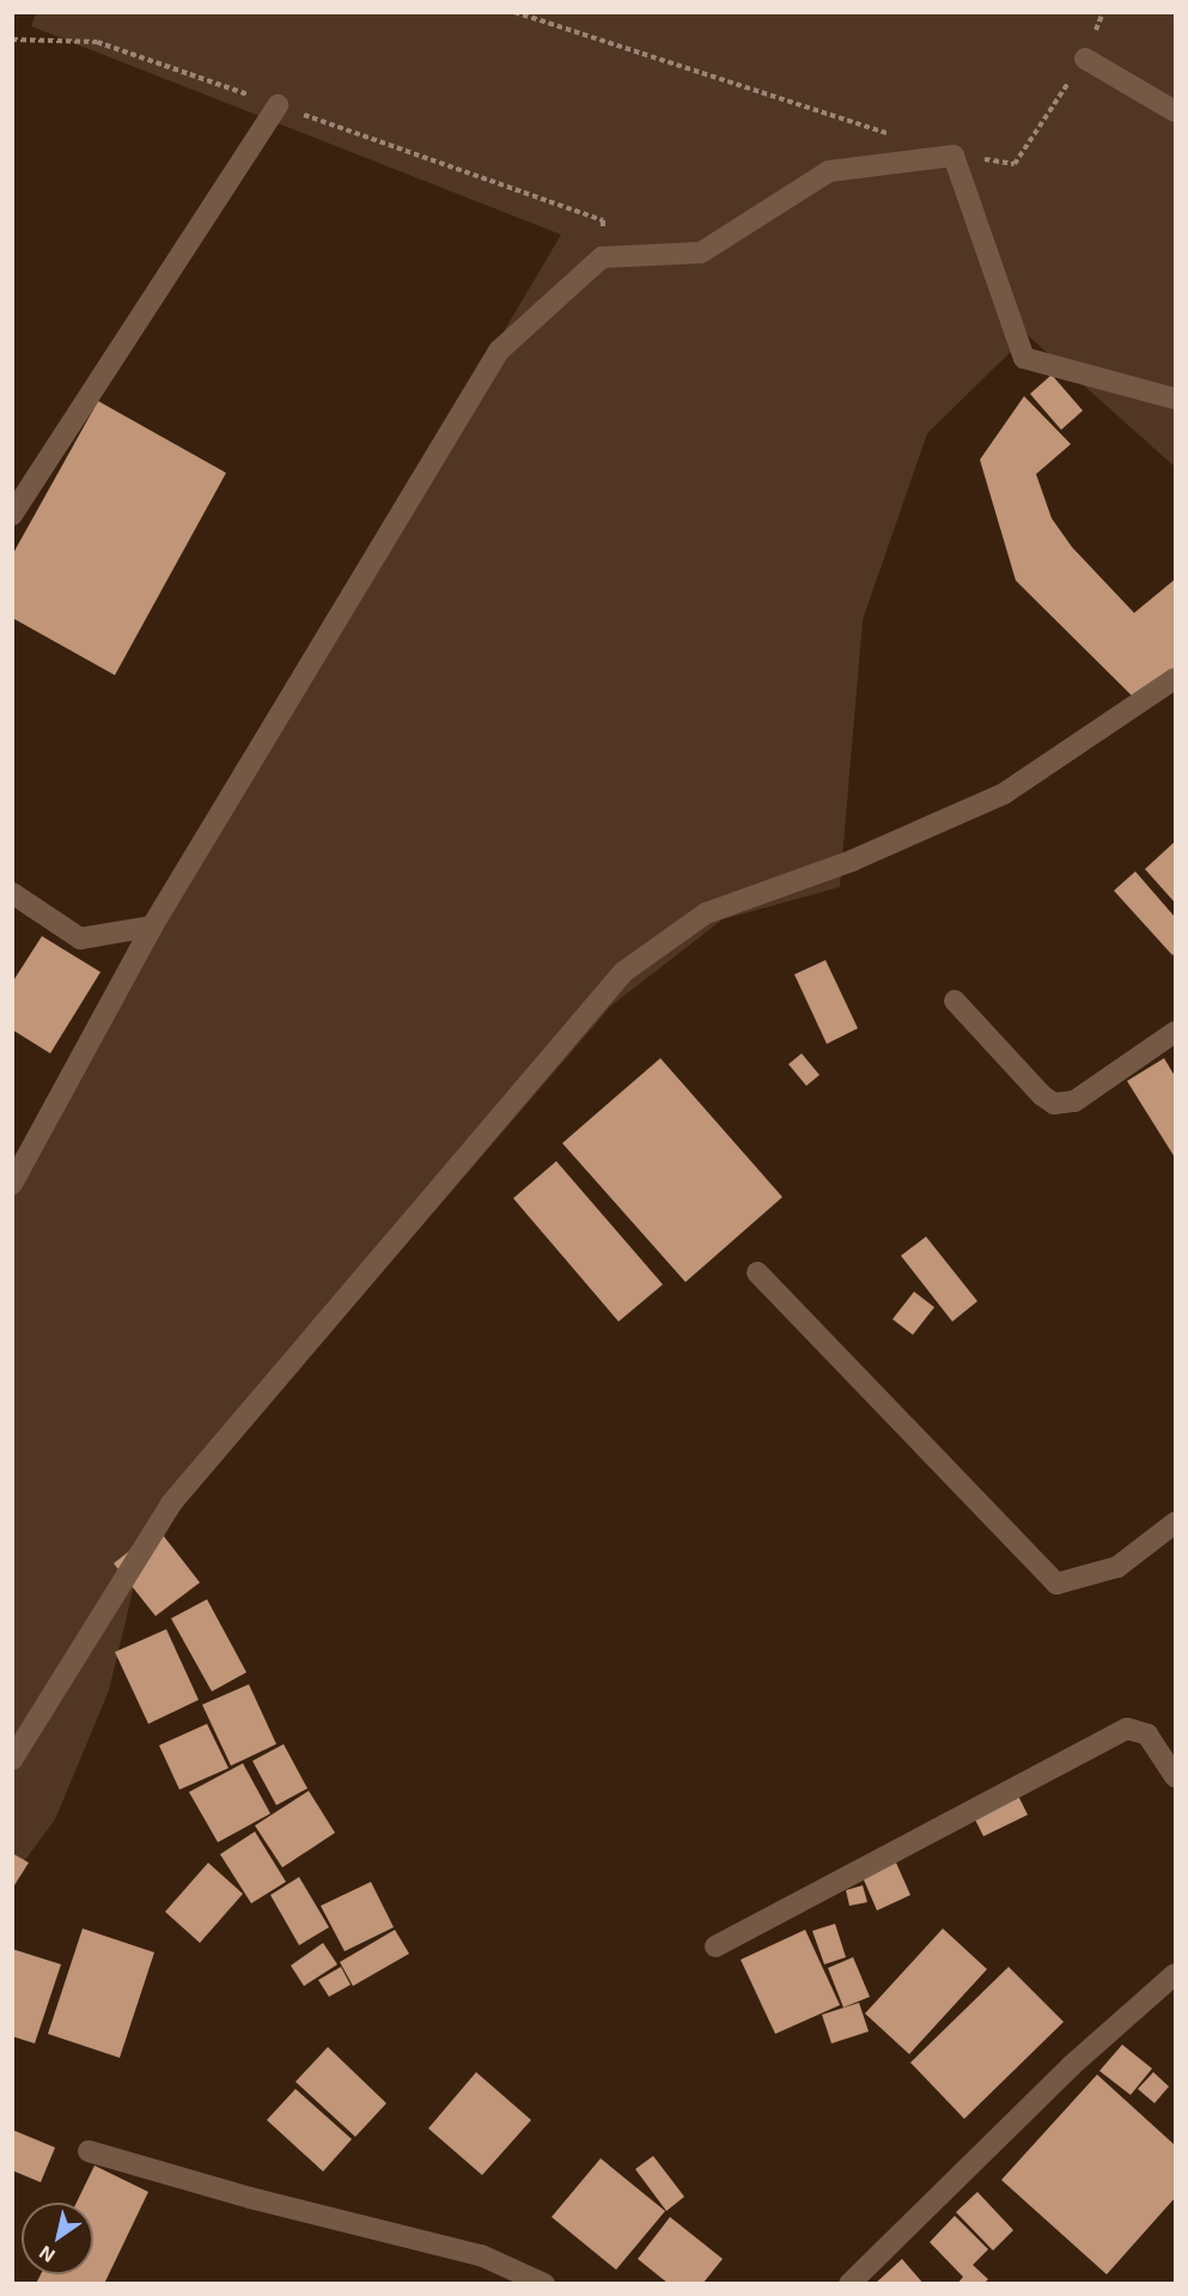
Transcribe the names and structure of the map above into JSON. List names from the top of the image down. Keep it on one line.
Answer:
{"north":"bottom left"}
